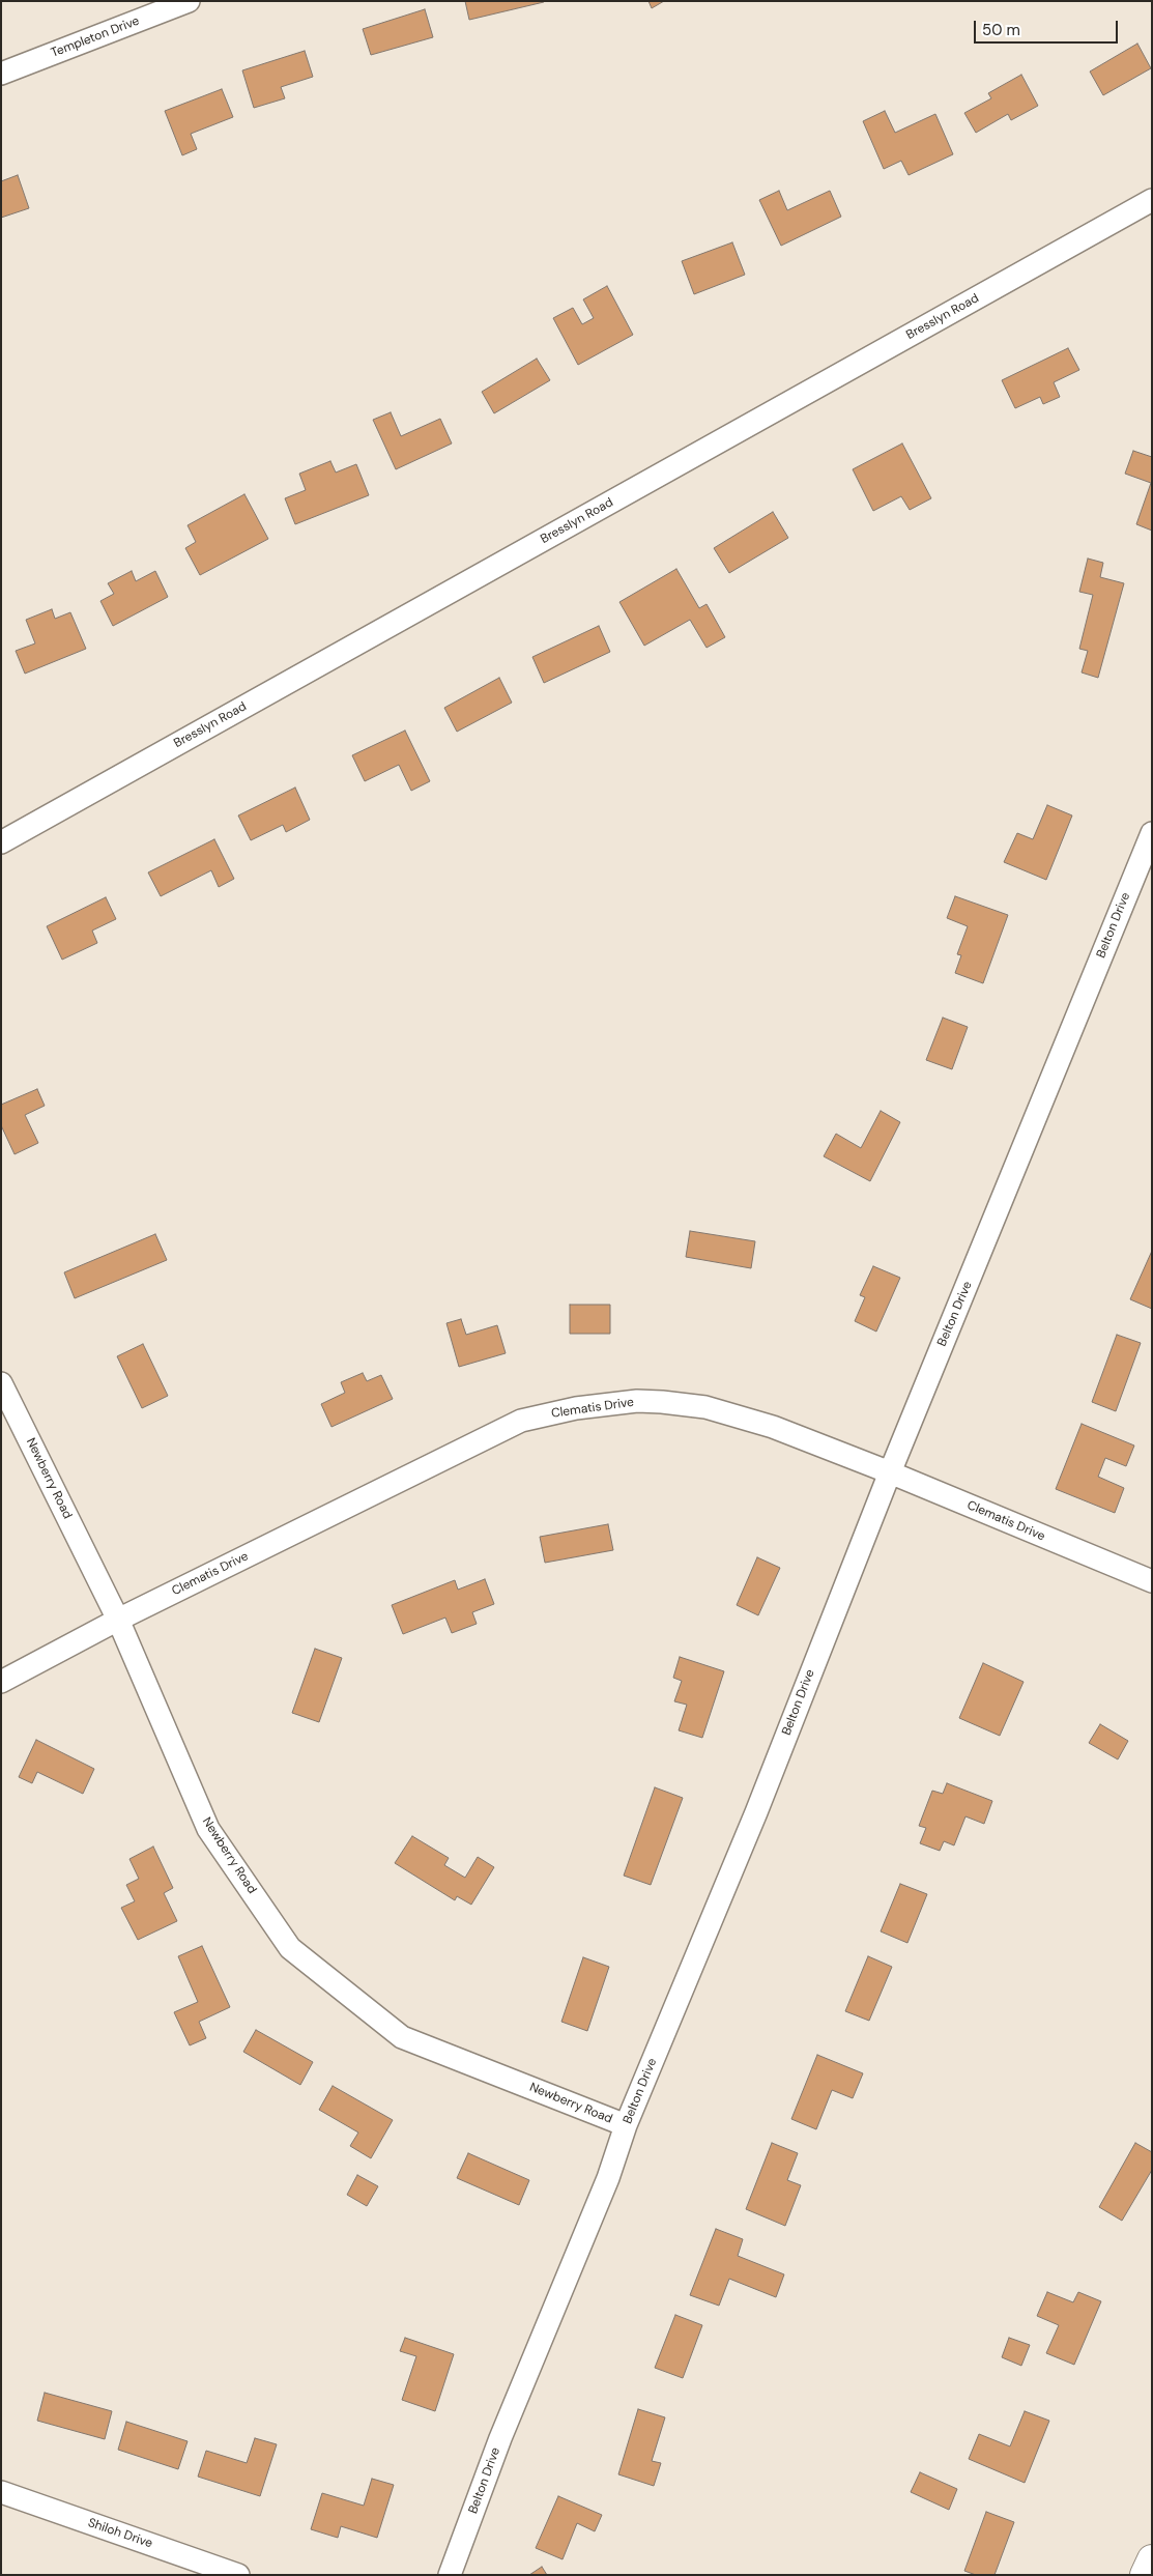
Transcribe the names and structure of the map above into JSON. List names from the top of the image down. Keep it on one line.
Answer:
{"streets":{"street":["Templeton Drive","Bresslyn Road","Belton Drive","Clematis Drive","Newberry Road","Shiloh Drive"]},"crossings":[["Belton Drive","Clematis Drive"],["Belton Drive","Newberry Road"],["Clematis Drive","Newberry Road"]],"scale_bar":"50 m"}
